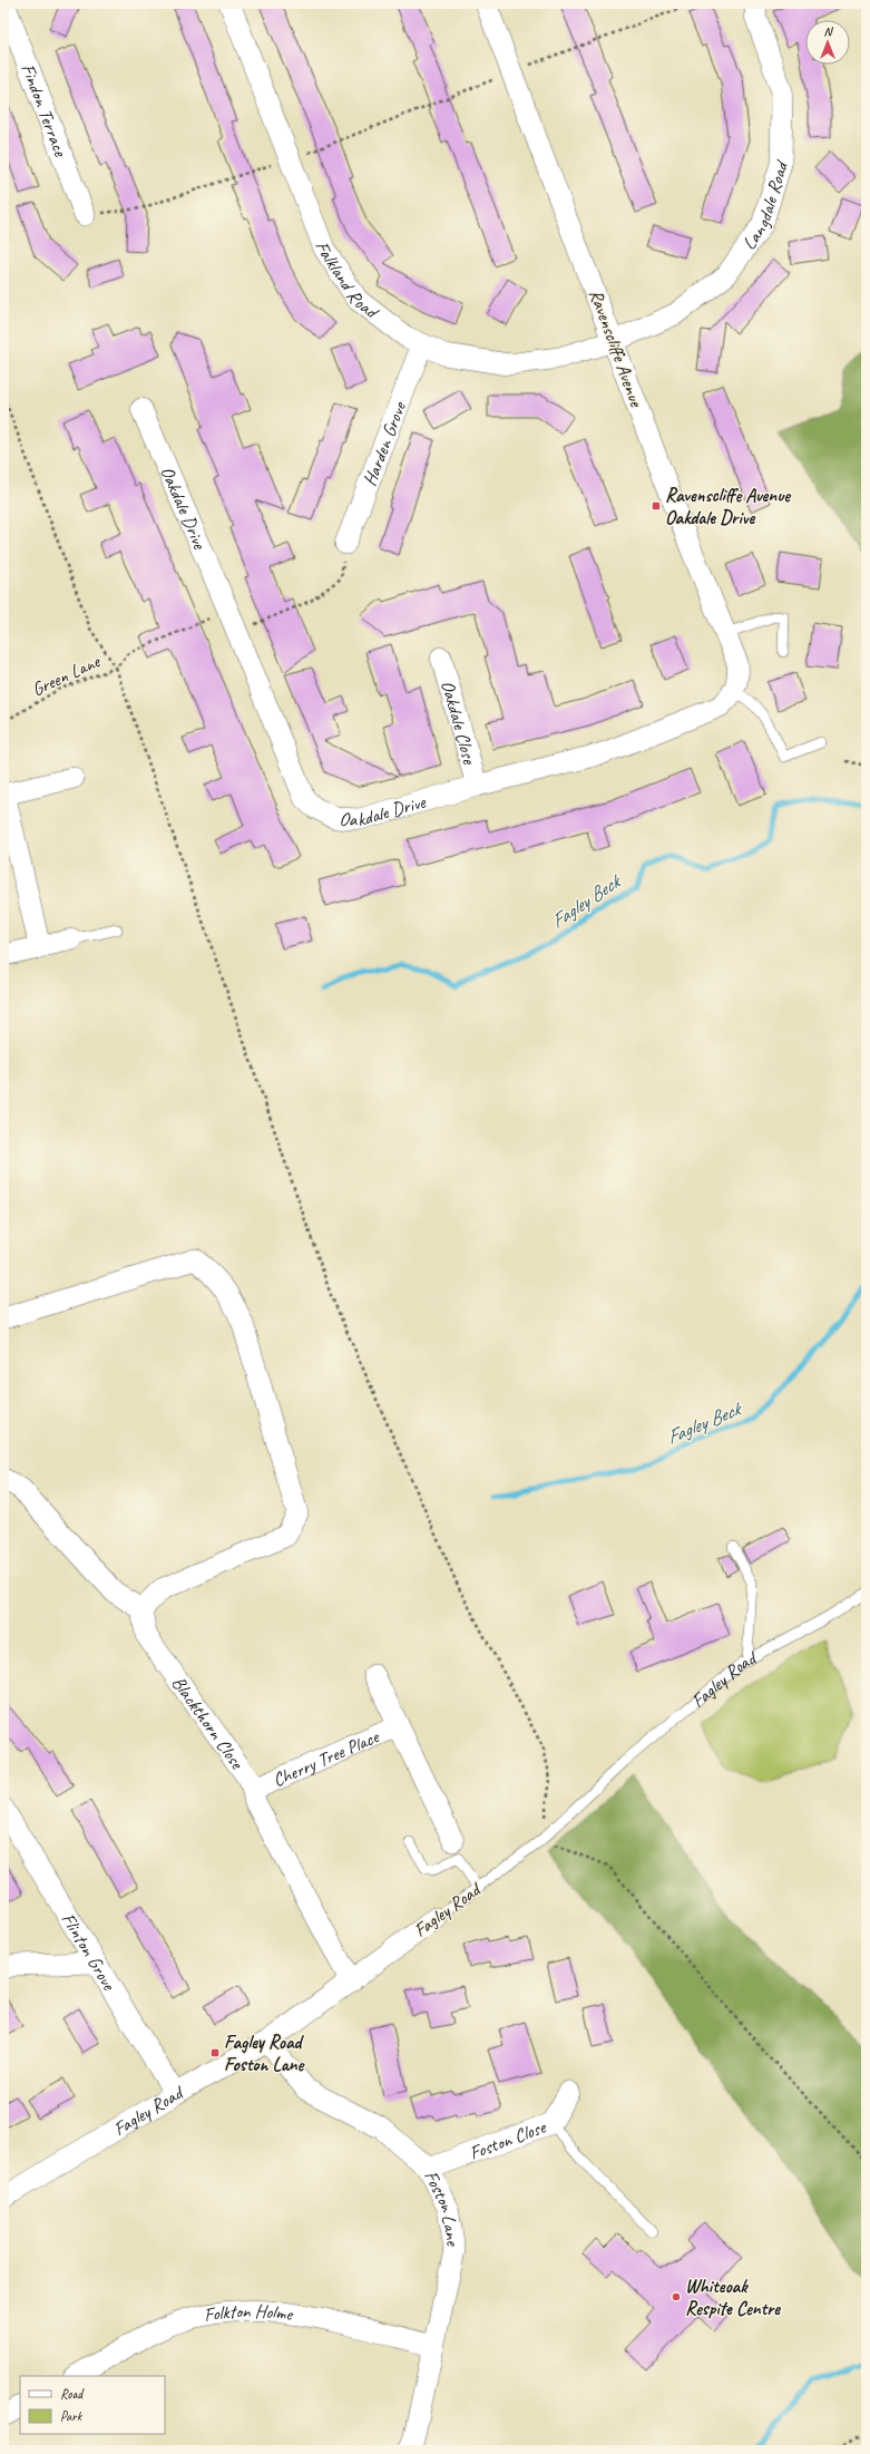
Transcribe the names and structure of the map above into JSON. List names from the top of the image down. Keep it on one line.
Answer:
{"streets":{"street":["Findon Terrace","Langdale Road","Falkland Road","Ravenscliffe Avenue","Harden Grove","Oakdale Drive","Oakdale Close","Fagley Road","Blackthorn Close","Cherry Tree Place","Flinton Grove","Foston Close","Foston Lane","Folkton Holme"],"path":["Green Lane"]},"crossings":[["Langdale Road","Falkland Road"],["Langdale Road","Ravenscliffe Avenue"],["Falkland Road","Ravenscliffe Avenue"],["Falkland Road","Harden Grove"],["Ravenscliffe Avenue","Oakdale Drive"],["Oakdale Drive","Oakdale Close"],["Fagley Road","Blackthorn Close"],["Fagley Road","Flinton Grove"],["Fagley Road","Foston Lane"],["Blackthorn Close","Cherry Tree Place"],["Foston Close","Foston Lane"],["Foston Lane","Folkton Holme"]],"water":["Fagley Beck"],"places":{"transit":["Ravenscliffe Avenue Oakdale Drive","Fagley Road Foston Lane"],"other":["Whiteoak Respite Centre"]},"legend":["Road","Park"],"north":"top"}
